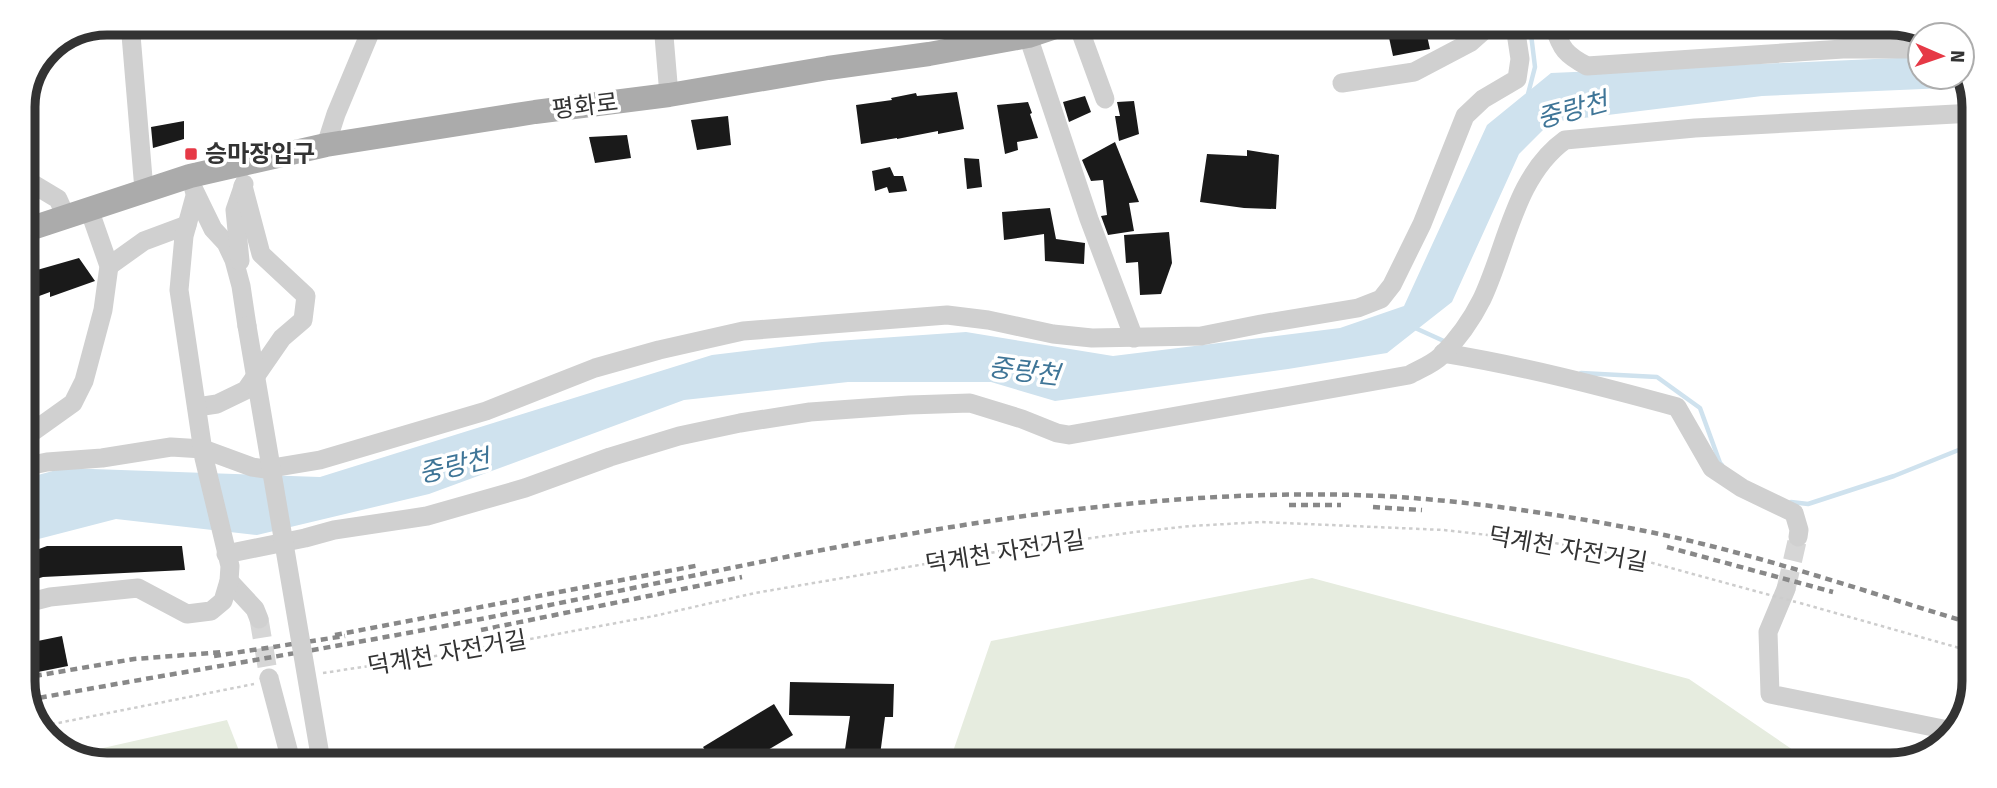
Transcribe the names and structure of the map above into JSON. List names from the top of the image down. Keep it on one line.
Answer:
{"streets":{"main road":["평화로"],"path":["덕계천 자전거길"]},"water":["중랑천"],"places":{"transit":["승마장입구"]},"north":"right"}
